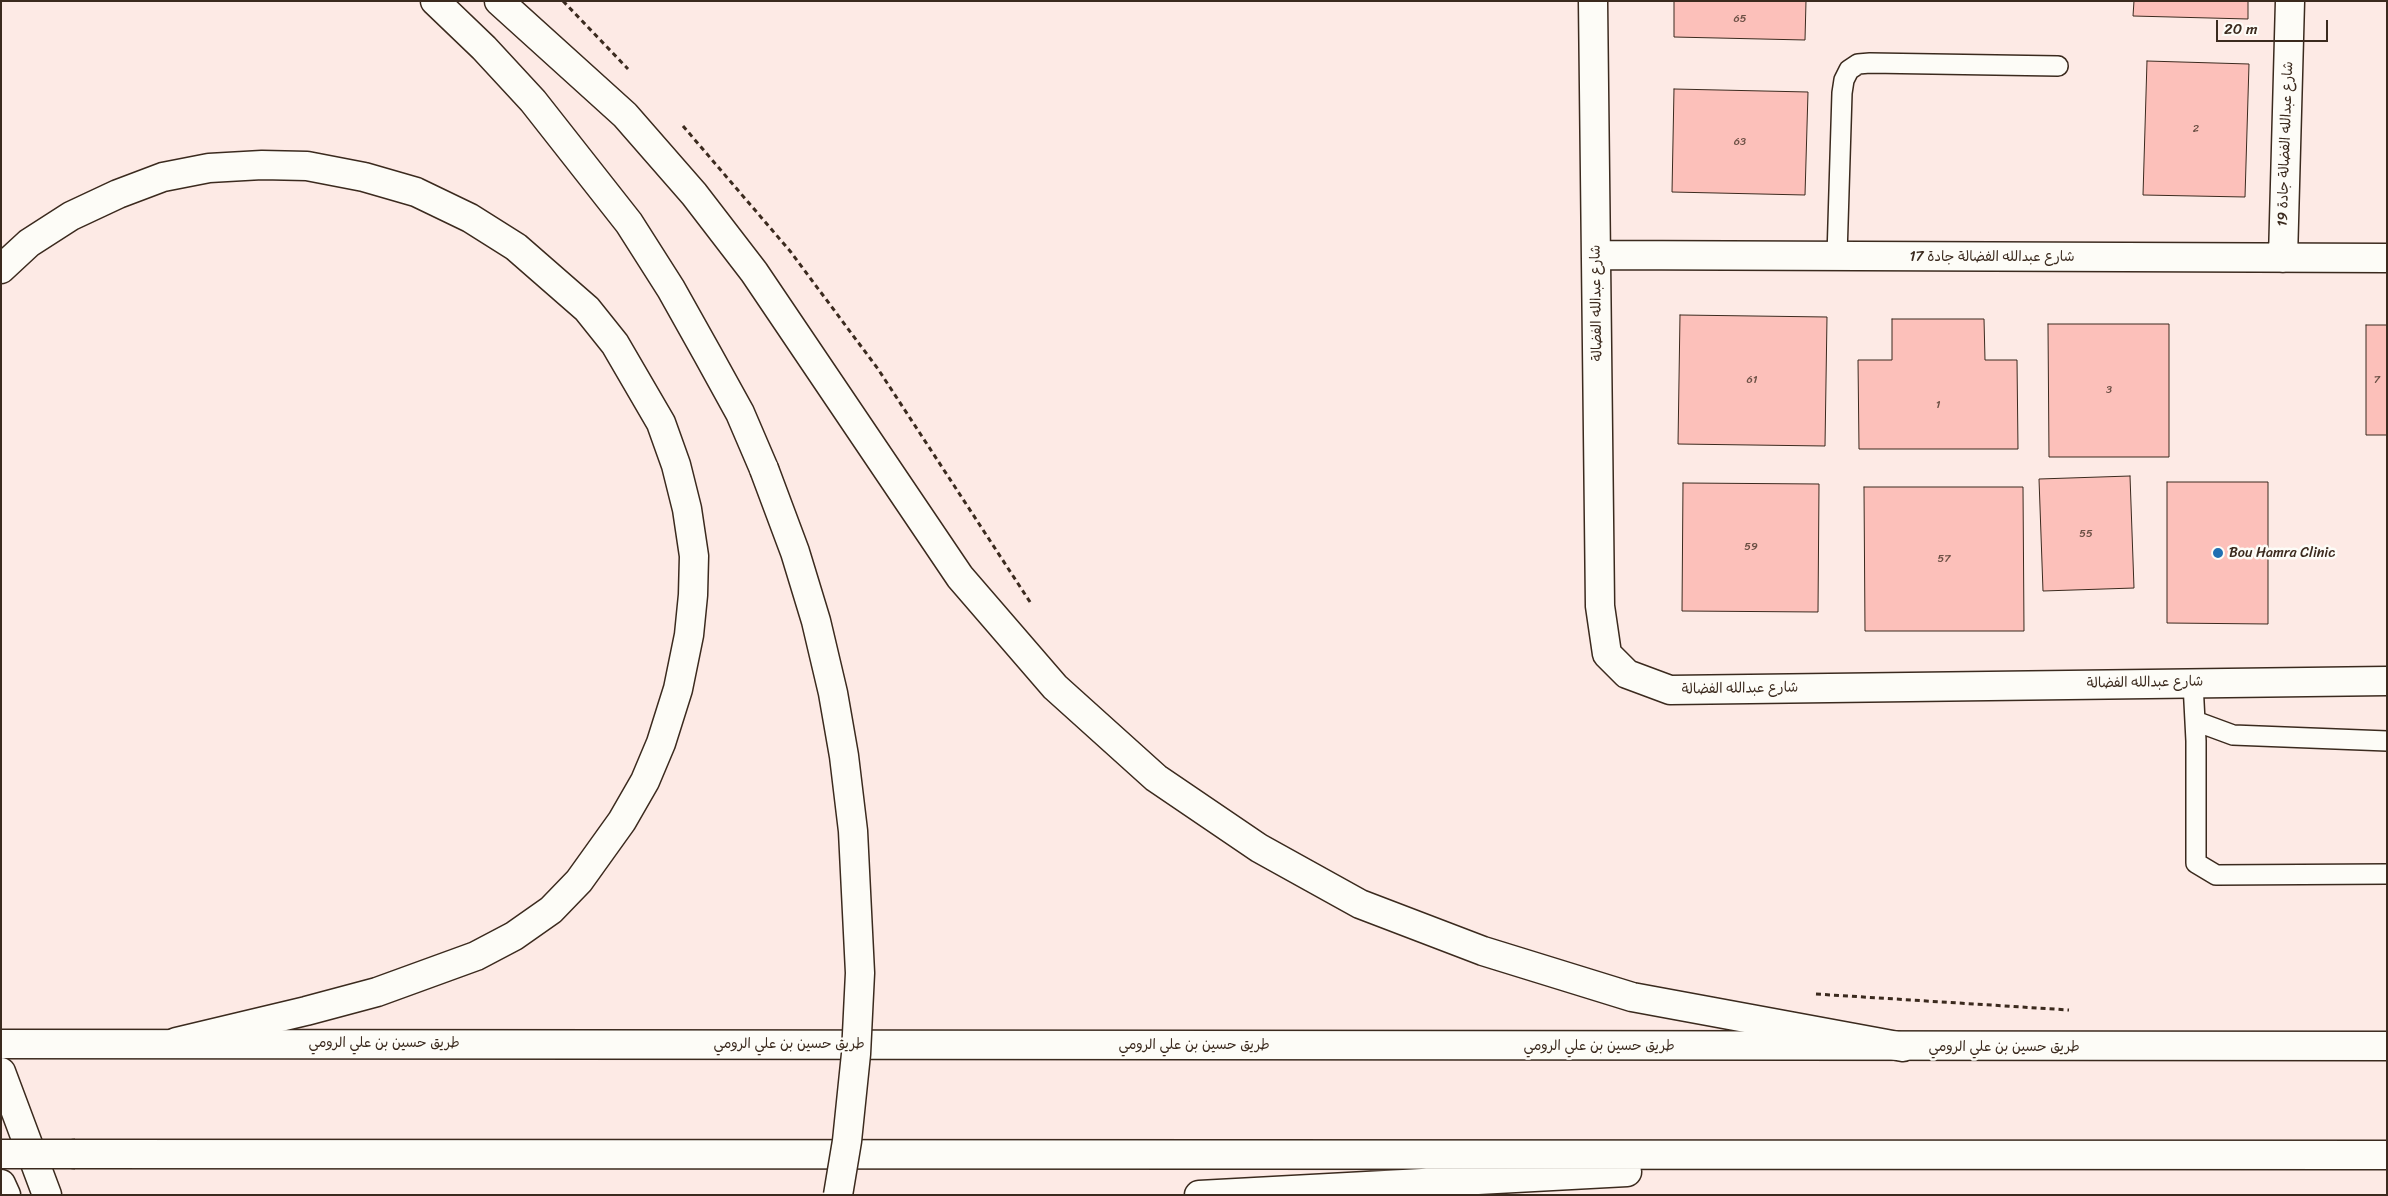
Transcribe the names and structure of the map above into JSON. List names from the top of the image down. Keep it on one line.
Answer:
{"streets":{"main road":["شارع عبدالله الفضالة جادة 19","شارع عبدالله الفضالة جادة 17","شارع عبدالله الفضالة","طريق حسين بن علي الرومي"]},"crossings":[["شارع عبدالله الفضالة جادة 19","شارع عبدالله الفضالة جادة 17"],["شارع عبدالله الفضالة جادة 17","شارع عبدالله الفضالة"]],"places":["Bou Hamra Clinic"],"house_numbers":["65","2","63","61","7","3","1","55","59","57"],"scale_bar":"20 m"}
